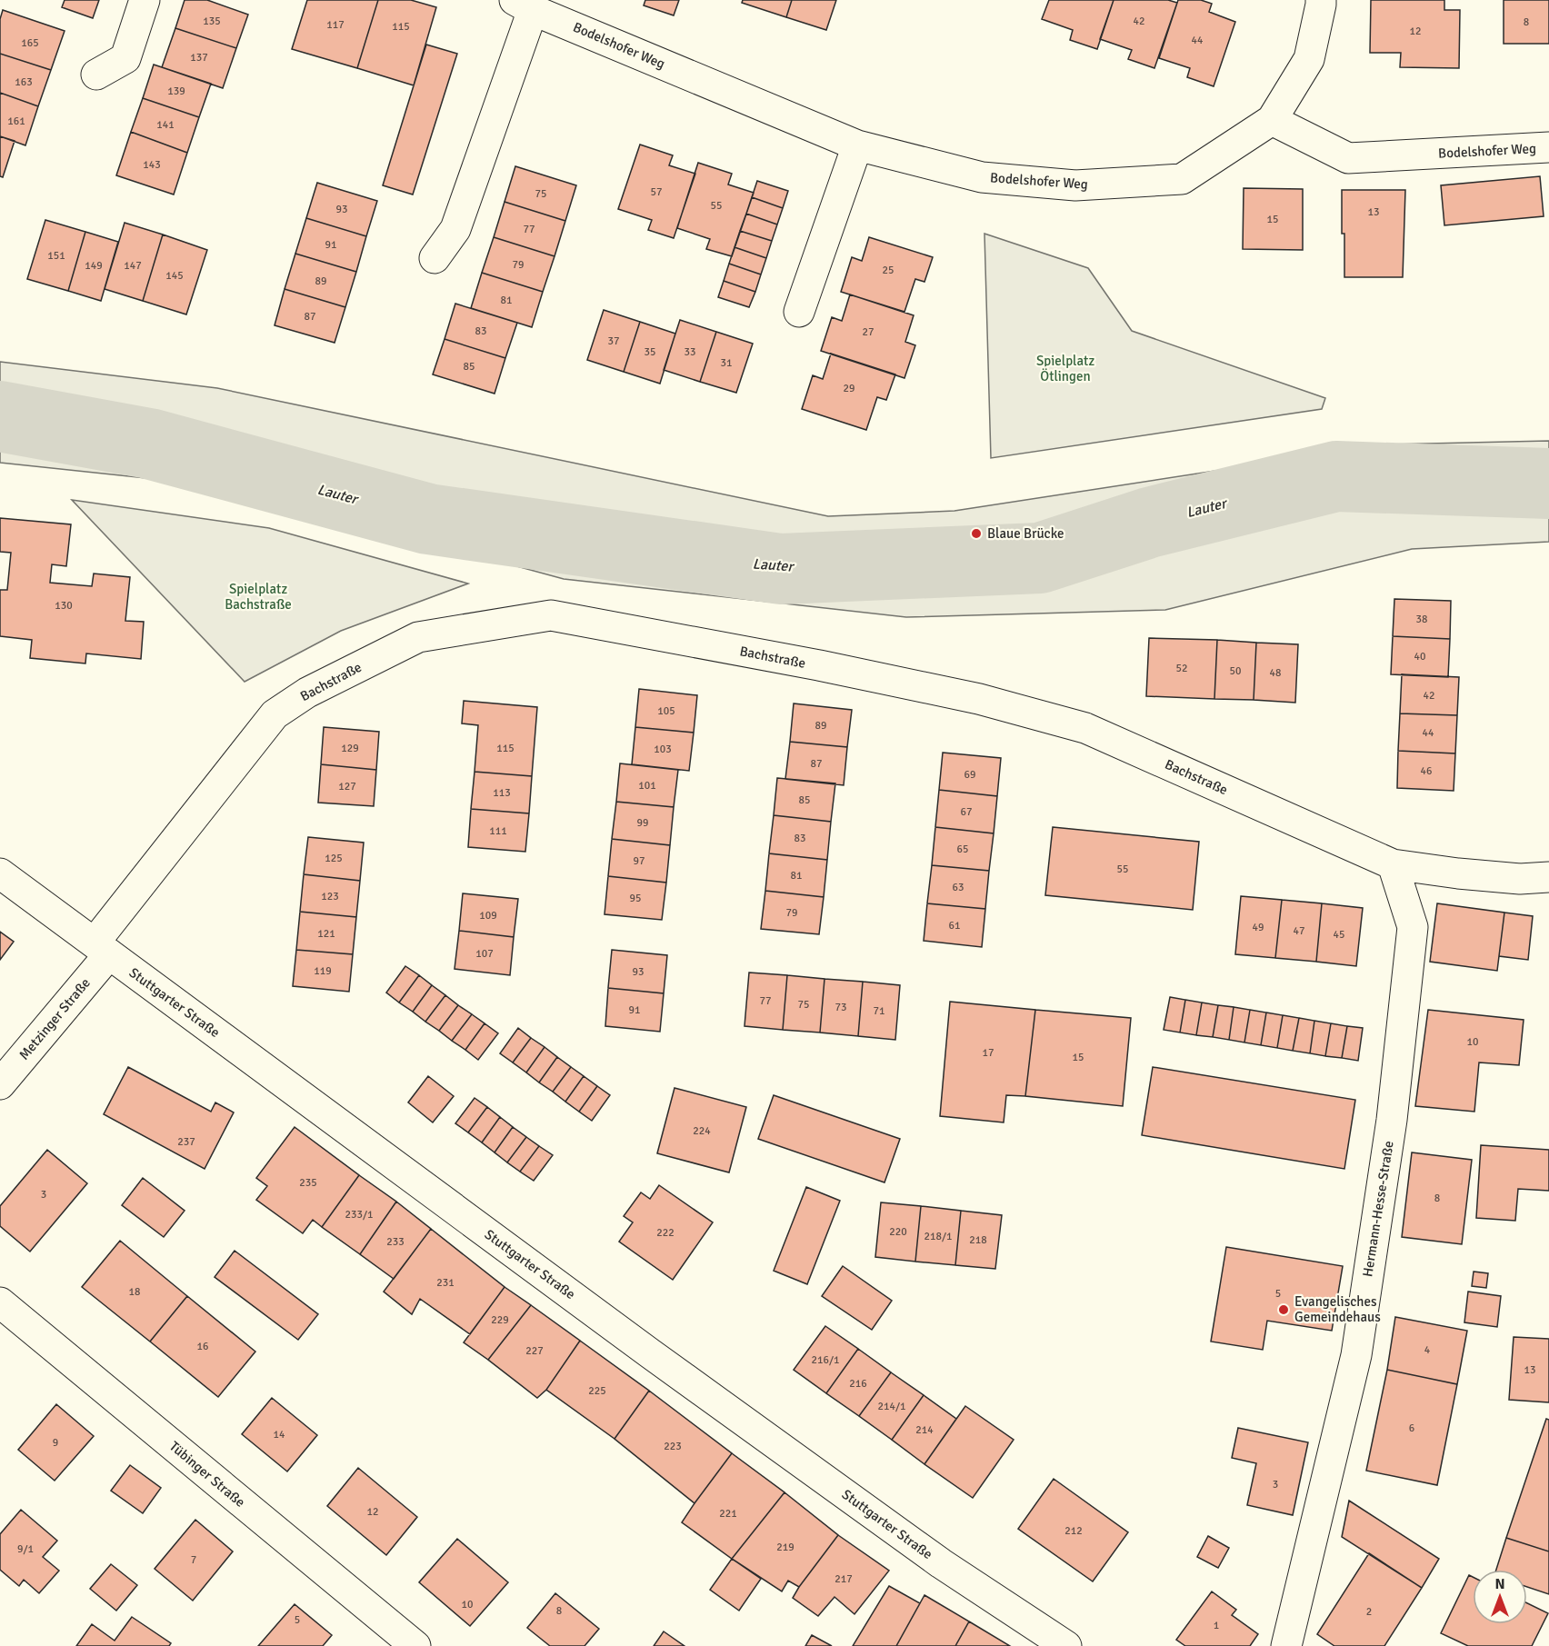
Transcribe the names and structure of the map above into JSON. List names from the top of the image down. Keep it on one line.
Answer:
{"streets":{"street":["Bodelshofer Weg","Bachstraße","Stuttgarter Straße","Metzinger Straße","Hermann-Hesse-Straße","Tübinger Straße"]},"crossings":[["Bachstraße","Stuttgarter Straße"],["Bachstraße","Metzinger Straße"],["Bachstraße","Hermann-Hesse-Straße"],["Stuttgarter Straße","Metzinger Straße"]],"water":["Lauter"],"parks":["Spielplatz Ötlingen","Spielplatz Bachstraße"],"places":["Blaue Brücke","Evangelisches Gemeindehaus"],"house_numbers":["135","42","8","117","115","12","44","165","137","163","139","161","141","143","57","75","55","93","13","15","77","91","151","79","149","147","25","145","89","81","87","83","27","37","35","33","31","85","29","130","38","40","52","50","48","42","105","89","44","129","115","103","87","46","69","101","127","113","85","67","99","111","83","65","125","97","55","81","63","123","95","79","109","61","49","47","121","45","107","119","93","77","75","73","91","71","10","17","15","224","237","235","3","8","233/1","220","222","218/1","218","233","231","18","5","229","16","4","227","216/1","13","216","225","214/1","6","214","14","9","223","3","12","221","212","219","9/1","7","217","10","8","2","5","1"],"north":"top"}
